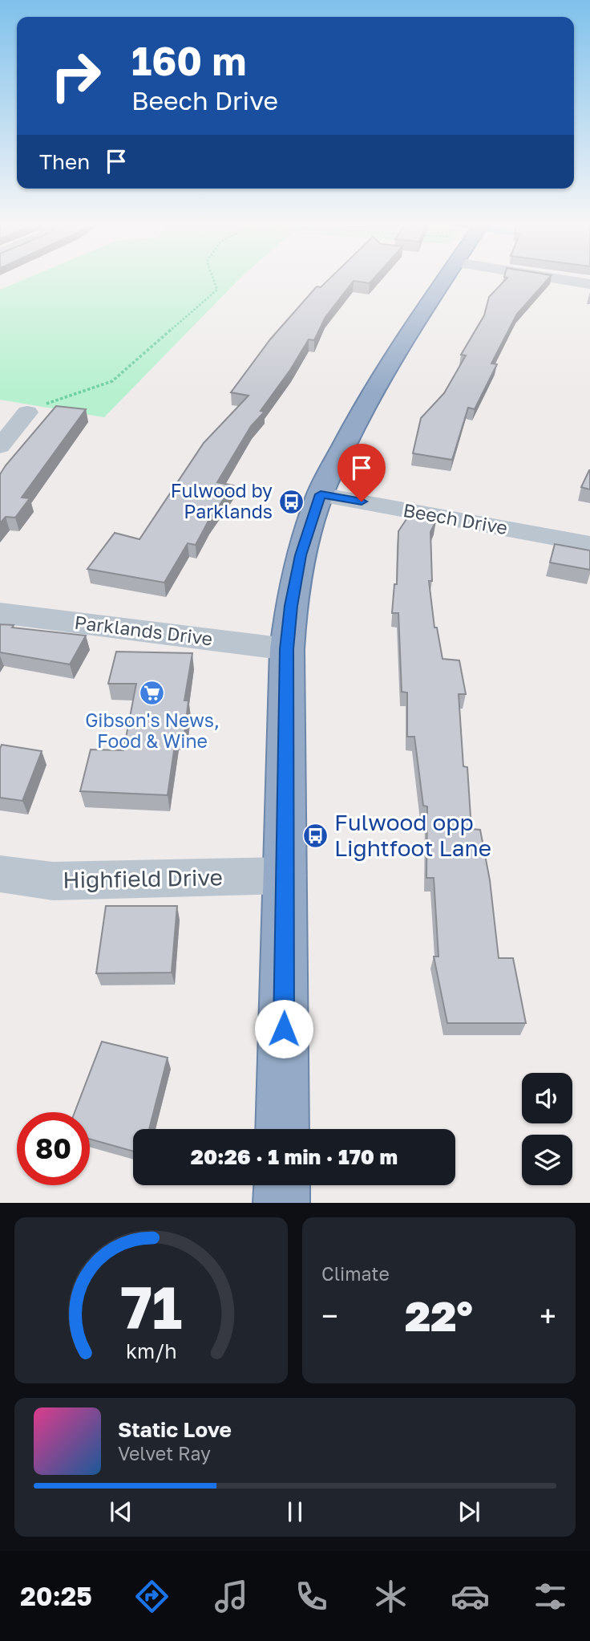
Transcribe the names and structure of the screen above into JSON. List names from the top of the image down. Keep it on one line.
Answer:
{"streets":{"street":["Beech Drive","Parklands Drive","Highfield Drive"]},"places":{"bus stop":["Fulwood by Parklands","Fulwood opp Lightfoot Lane"],"supermarket":["Gibson's News, Food & Wine"]},"page":{"turn":["160 m","Beech Drive"],"then":"Then","limit":"80","trip":"20:26 · 1 min · 170 m","tile":"Climate","heat":["−","22°","+"],"song":["Static Love","Velvet Ray"],"tabs":"20:25","gauge":["71","km/h"]}}
